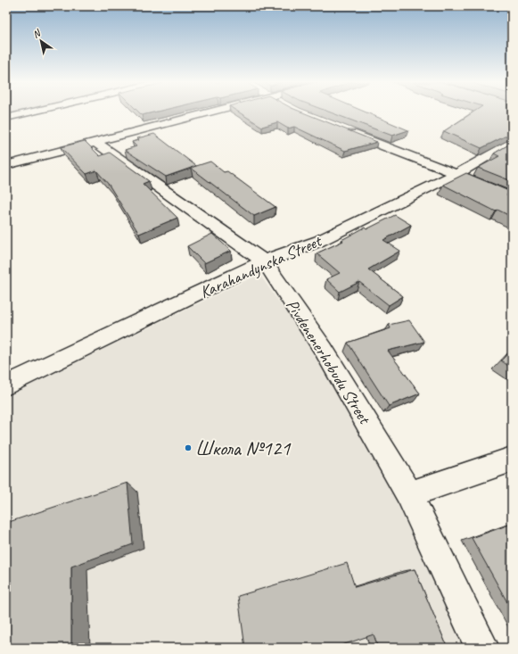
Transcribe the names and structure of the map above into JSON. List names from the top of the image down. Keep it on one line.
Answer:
{"streets":{"street":["Karahandynska Street","Pivdenenerhobudu Street"]},"crossings":[["Karahandynska Street","Pivdenenerhobudu Street"]],"places":["Школа №121"],"north":"top left"}
